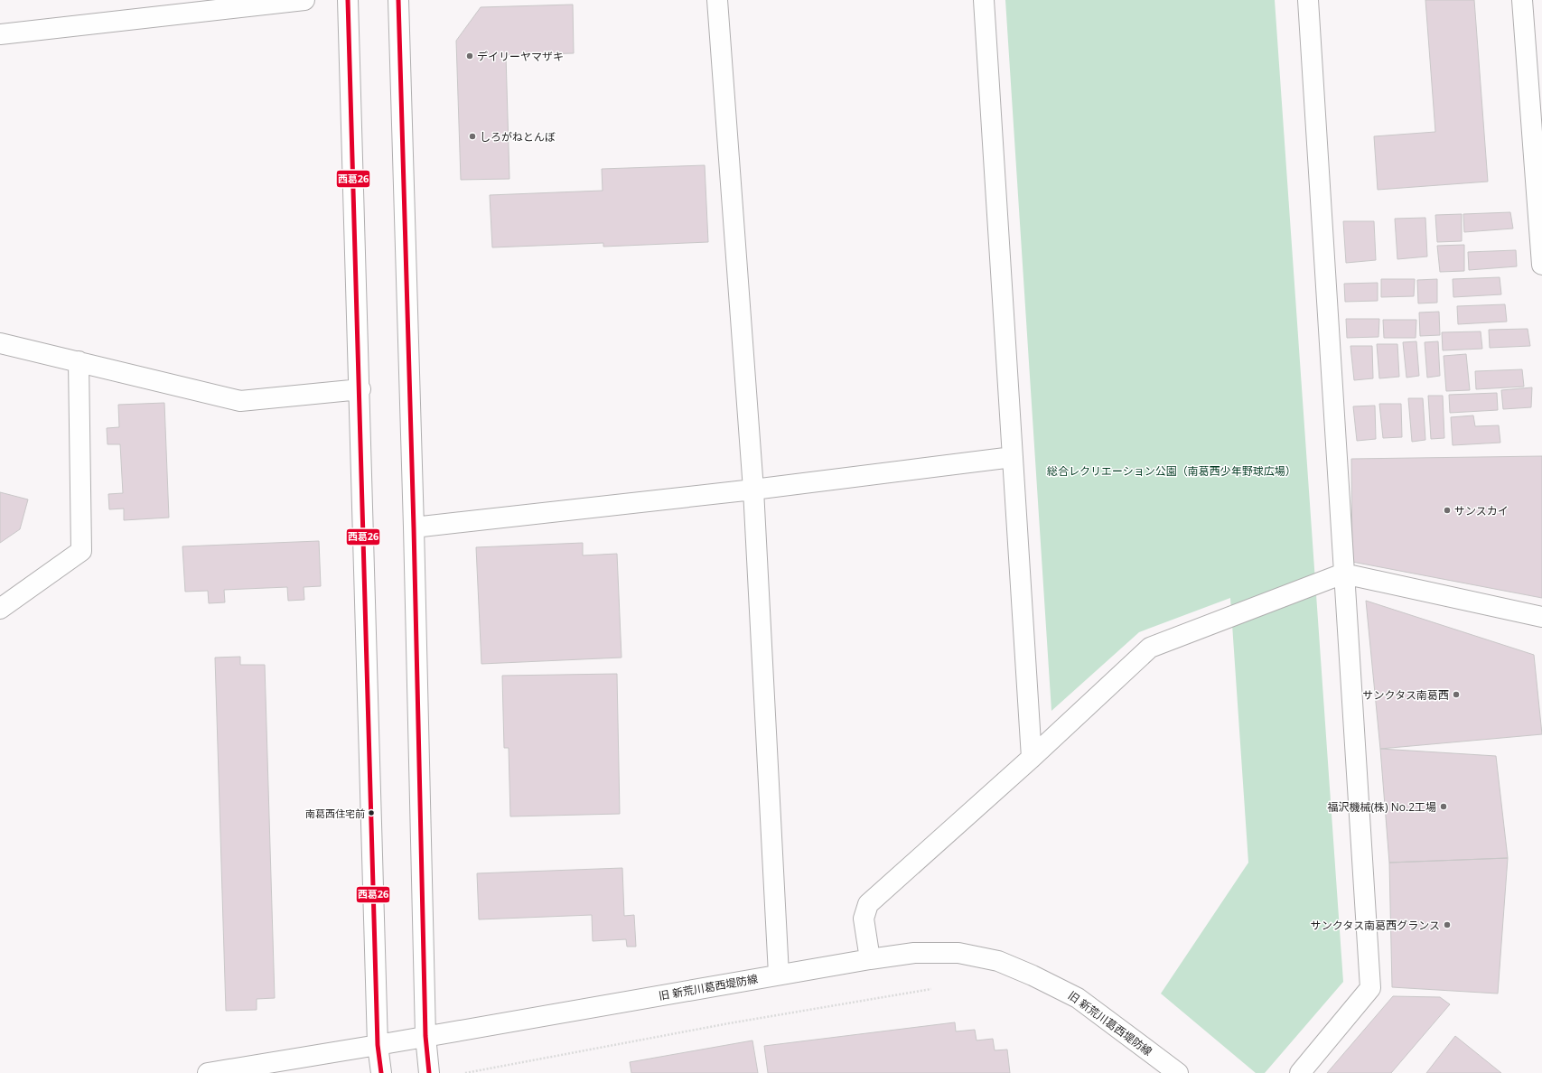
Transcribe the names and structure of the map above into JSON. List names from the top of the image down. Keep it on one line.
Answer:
{"streets":{"street":["旧 新荒川葛西堤防線"]},"parks":["総合レクリエーション公園（南葛西少年野球広場）"],"places":["デイリーヤマザキ","しろがねとんぼ","サンスカイ","サンクタス南葛西","福沢機械(株) No.2工場","南葛西住宅前","サンクタス南葛西グランス"],"lines":["transit line 西葛26"]}
